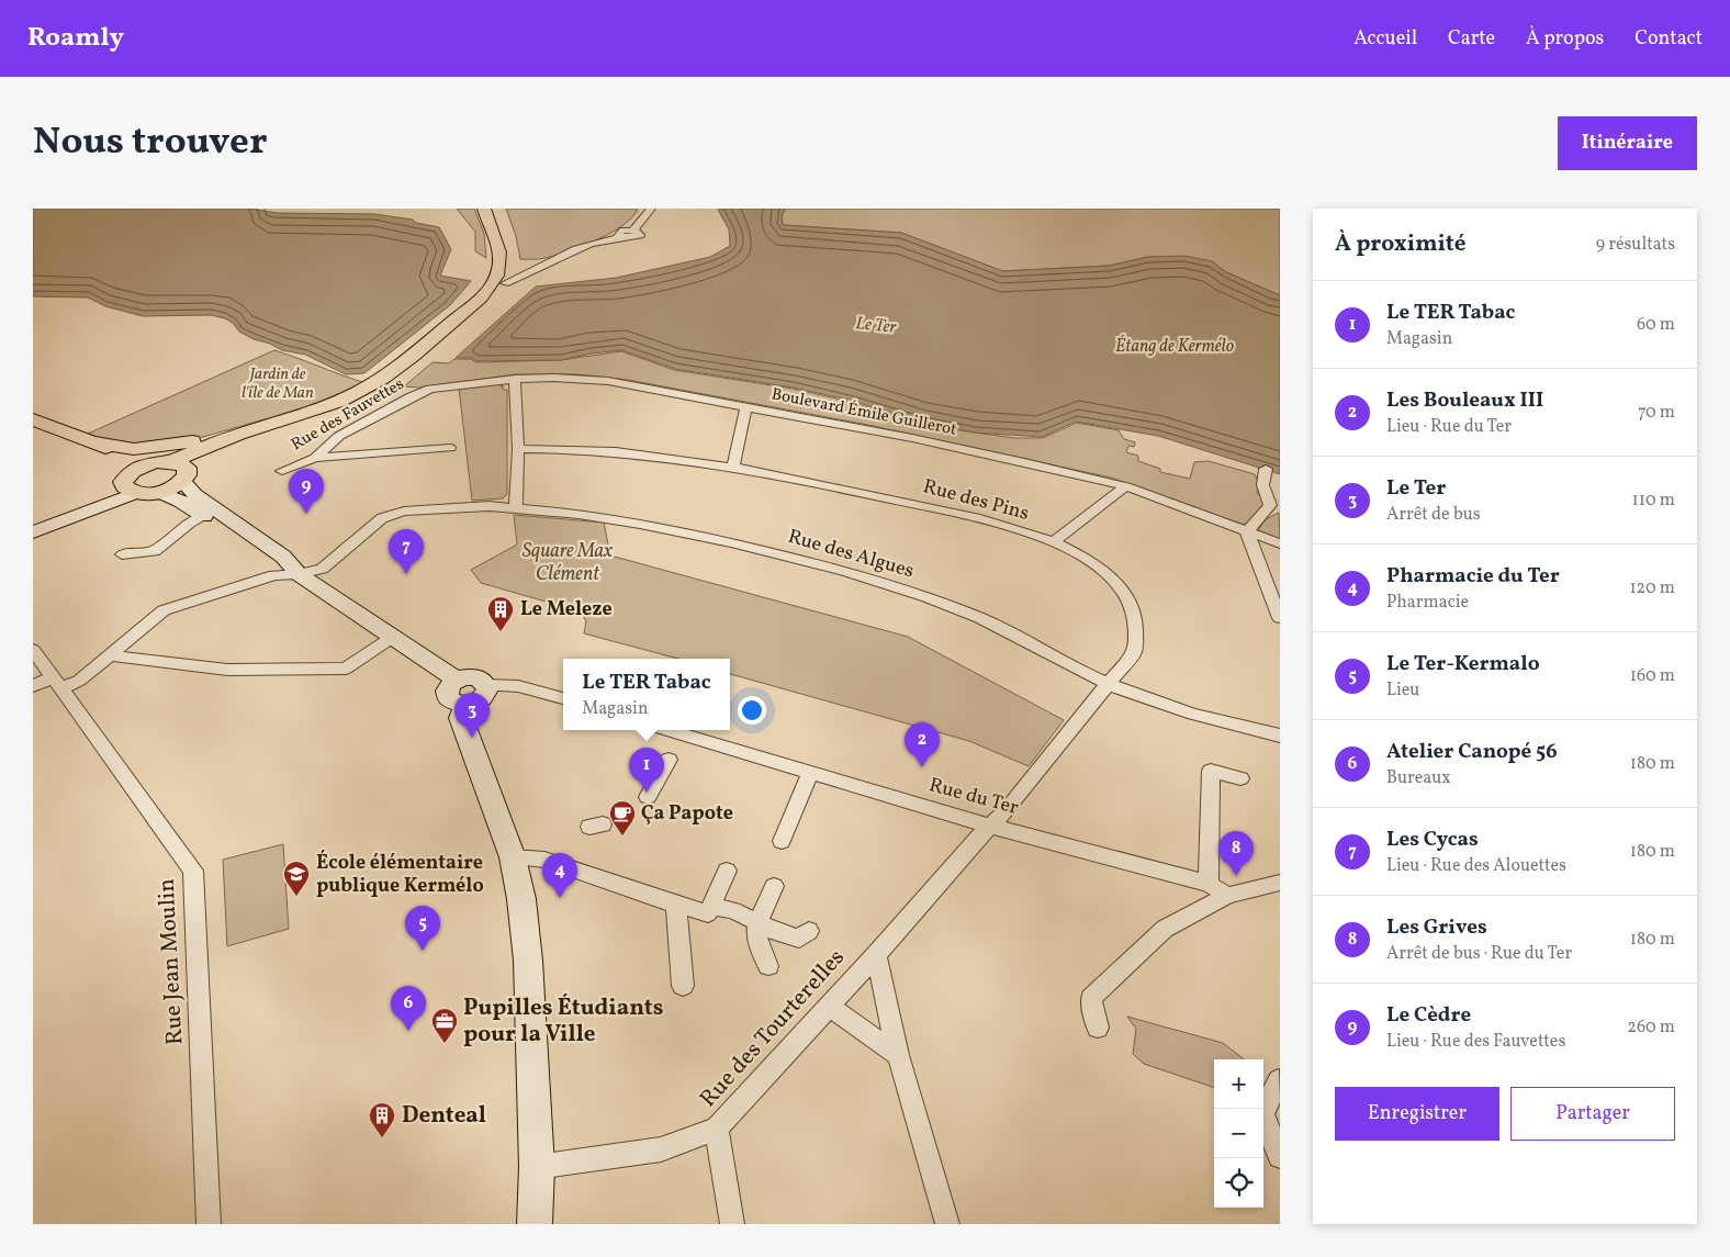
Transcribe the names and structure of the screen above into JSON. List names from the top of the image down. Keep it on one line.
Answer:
{"streets":{"street":["Boulevard Émile Guillerot","Rue des Fauvettes","Rue des Pins","Rue des Algues","Rue du Ter","Rue Jean Moulin","Rue des Tourterelles"]},"crossings":[["Boulevard Émile Guillerot","Rue des Fauvettes"],["Rue des Pins","Rue des Algues"],["Rue des Pins","Rue du Ter"],["Rue des Pins","Rue des Tourterelles"],["Rue des Algues","Rue Jean Moulin"],["Rue du Ter","Rue des Tourterelles"]],"water":["Le Ter","Étang de Kermélo"],"parks":["Jardin de l'île de Man","Square Max Clément"],"places":{"building":["Le Meleze","Denteal"],"cafe":["Ça Papote"],"school or university":["École élémentaire publique Kermélo"],"office":["Pupilles Étudiants pour la Ville"]},"page":{"header":"Roamly","nav":["Accueil","Carte","À propos","Contact"],"title":"Nous trouver","buttons":["Itinéraire",["Enregistrer","Partager"]],"heading":["À proximité","9 résultats"],"list":[{"mark":"1","name":"Le TER Tabac","note":"Magasin","value":"60 m"},{"mark":"2","name":"Les Bouleaux III","note":"Lieu · Rue du Ter","value":"70 m"},{"mark":"3","name":"Le Ter","note":"Arrêt de bus","value":"110 m"},{"mark":"4","name":"Pharmacie du Ter","note":"Pharmacie","value":"120 m"},{"mark":"5","name":"Le Ter-Kermalo","note":"Lieu","value":"160 m"},{"mark":"6","name":"Atelier Canopé 56","note":"Bureaux","value":"180 m"},{"mark":"7","name":"Les Cycas","note":"Lieu · Rue des Alouettes","value":"180 m"},{"mark":"8","name":"Les Grives","note":"Arrêt de bus · Rue du Ter","value":"180 m"},{"mark":"9","name":"Le Cèdre","note":"Lieu · Rue des Fauvettes","value":"260 m"}],"pins":["9","7","3","2","1","8","4","5","6"],"popup":["Le TER Tabac","Magasin"],"map_buttons":["+","−"]}}
